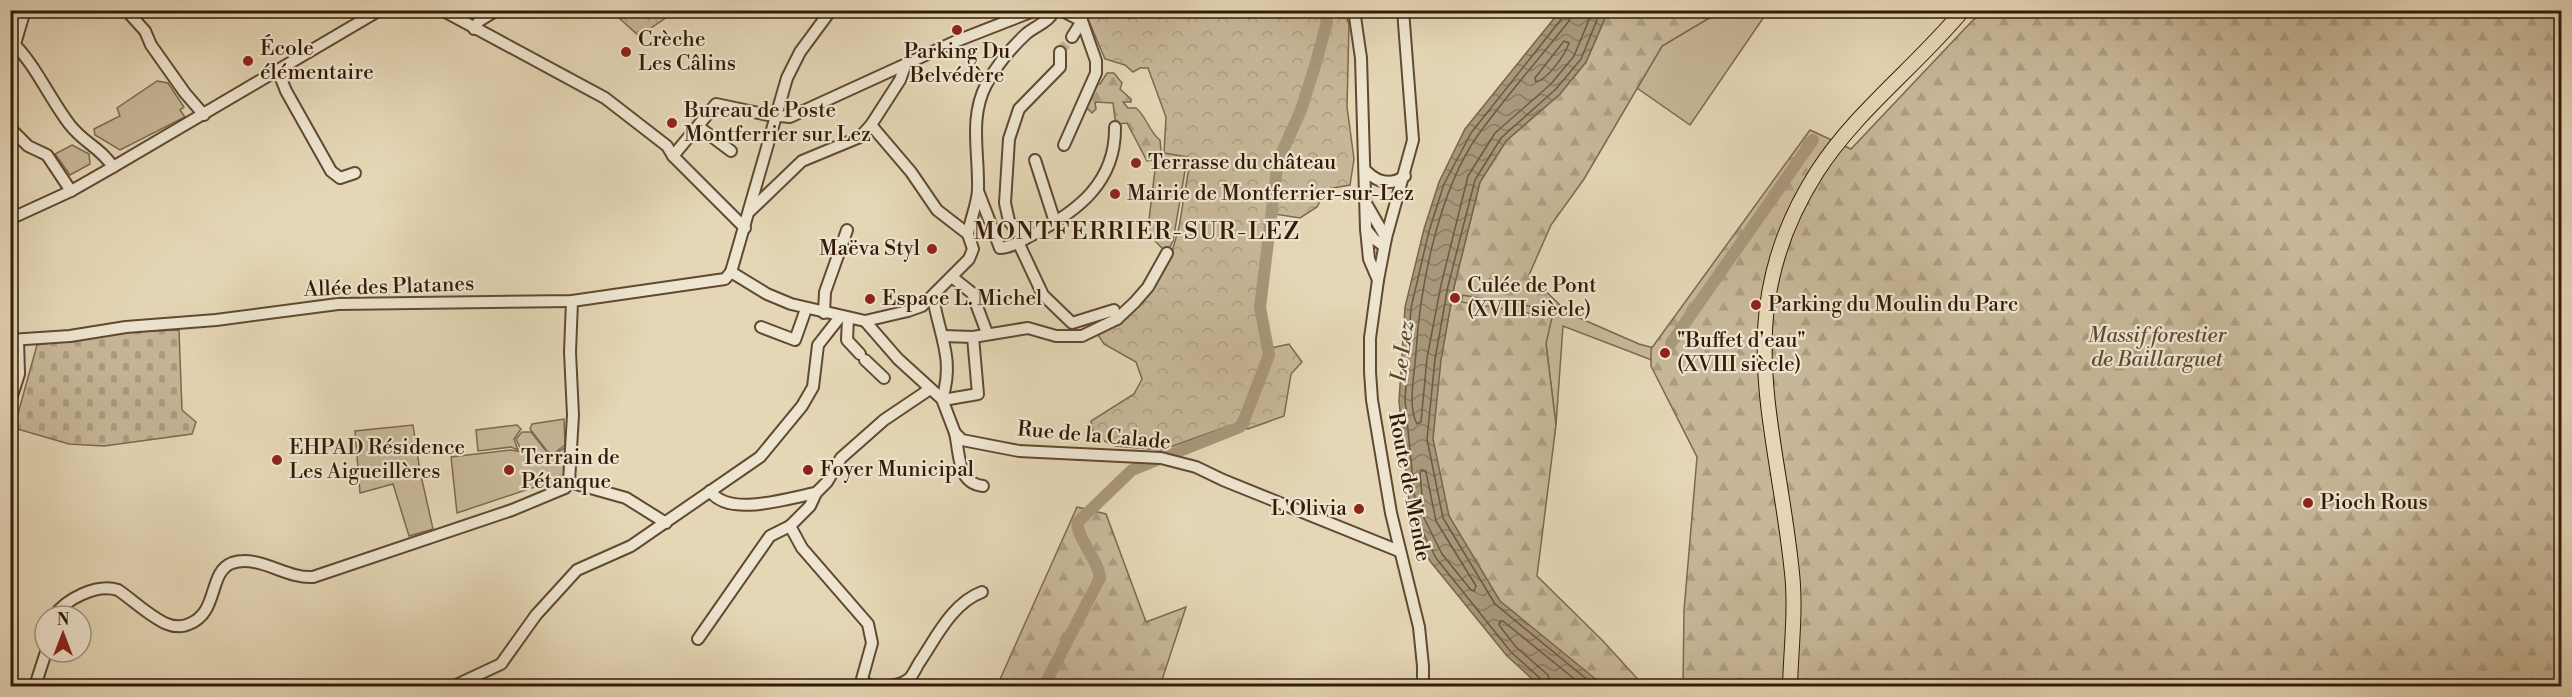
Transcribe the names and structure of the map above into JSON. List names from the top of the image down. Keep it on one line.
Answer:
{"streets":{"street":["Allée des Platanes","Rue de la Calade","Route de Mende"]},"crossings":[["Rue de la Calade","Route de Mende"]],"districts":["MONTFERRIER-SUR-LEZ"],"water":["Le Lez"],"parks":["Massif forestier de Baillarguet"],"places":["Parking Du Belvédère","Crèche Les Câlins","École élémentaire","Bureau de Poste Montferrier sur Lez","Terrasse du château","Mairie de Montferrier-sur-Lez","Maëva Styl","Culée de Pont (XVIII siècle)","Espace L. Michel","Parking du Moulin du Parc","\"Buffet d'eau\" (XVIII siècle)","EHPAD Résidence Les Aigueillères","Terrain de Pétanque","Foyer Municipal","Pioch Rous","L'Olivia"],"north":"top"}
